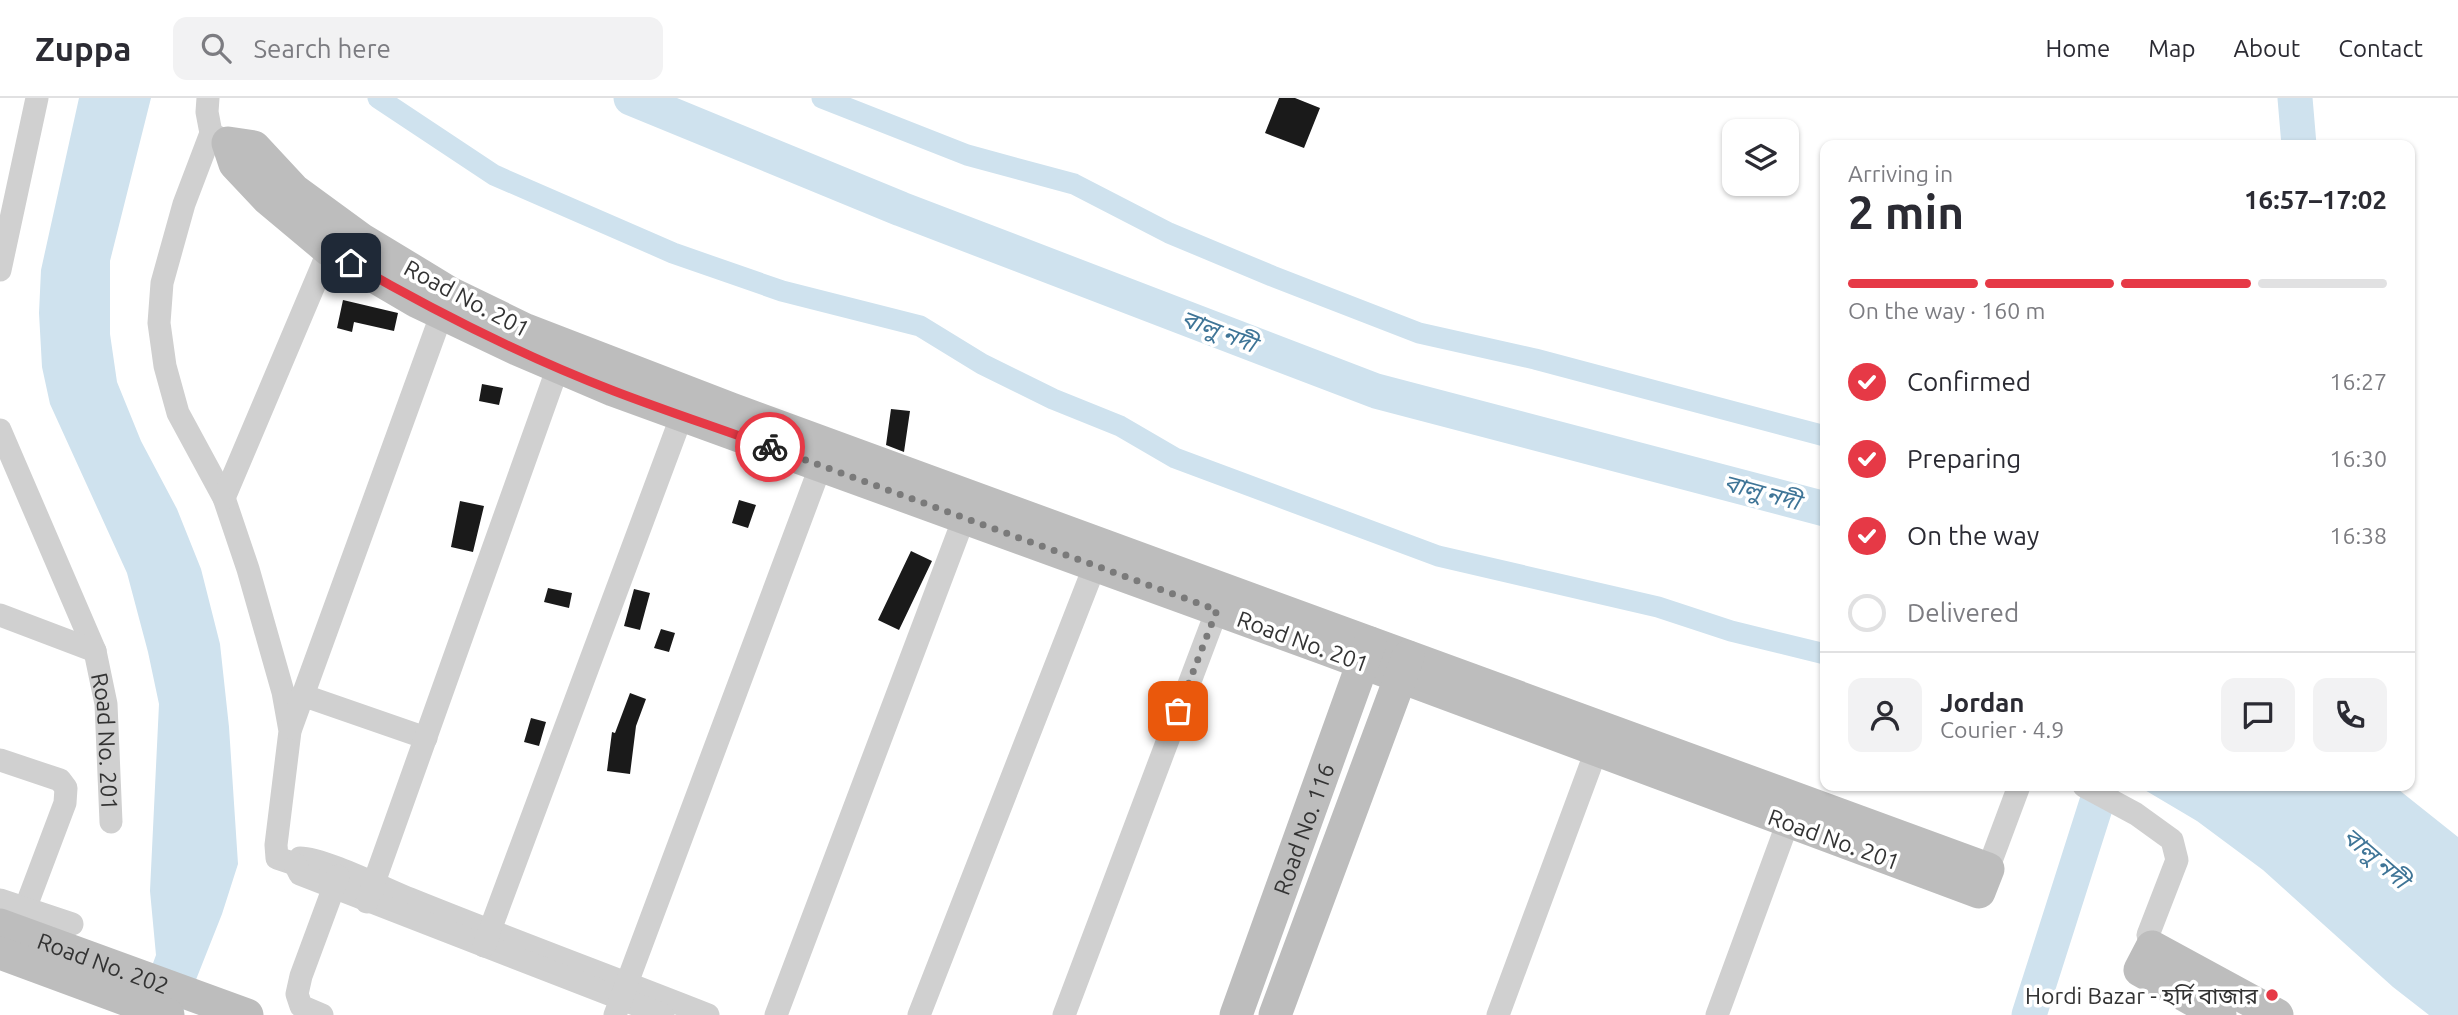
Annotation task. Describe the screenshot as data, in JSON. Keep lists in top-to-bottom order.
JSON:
{
  "streets": {
    "street": ["Road No. 201", "Road No. 116", "Road No. 202"]
  },
  "crossings": [
    ["Road No. 201", "Road No. 116"]
  ],
  "water": ["বালু নদী"],
  "places": ["Hordi Bazar - হর্দি বাজার"],
  "page": {
    "header": "Zuppa",
    "search": "Search here",
    "nav": [
      "Home",
      "Map",
      "About",
      "Contact"
    ],
    "heading": ["2 min", "Arriving in", "16:57–17:02"],
    "panel": ["Jordan", "Courier · 4.9"],
    "bar": "On the way · 160 m",
    "list": [
      ["Confirmed", "16:27"],
      ["Preparing", "16:30"],
      ["On the way", "16:38"],
      "Delivered"
    ]
  }
}
